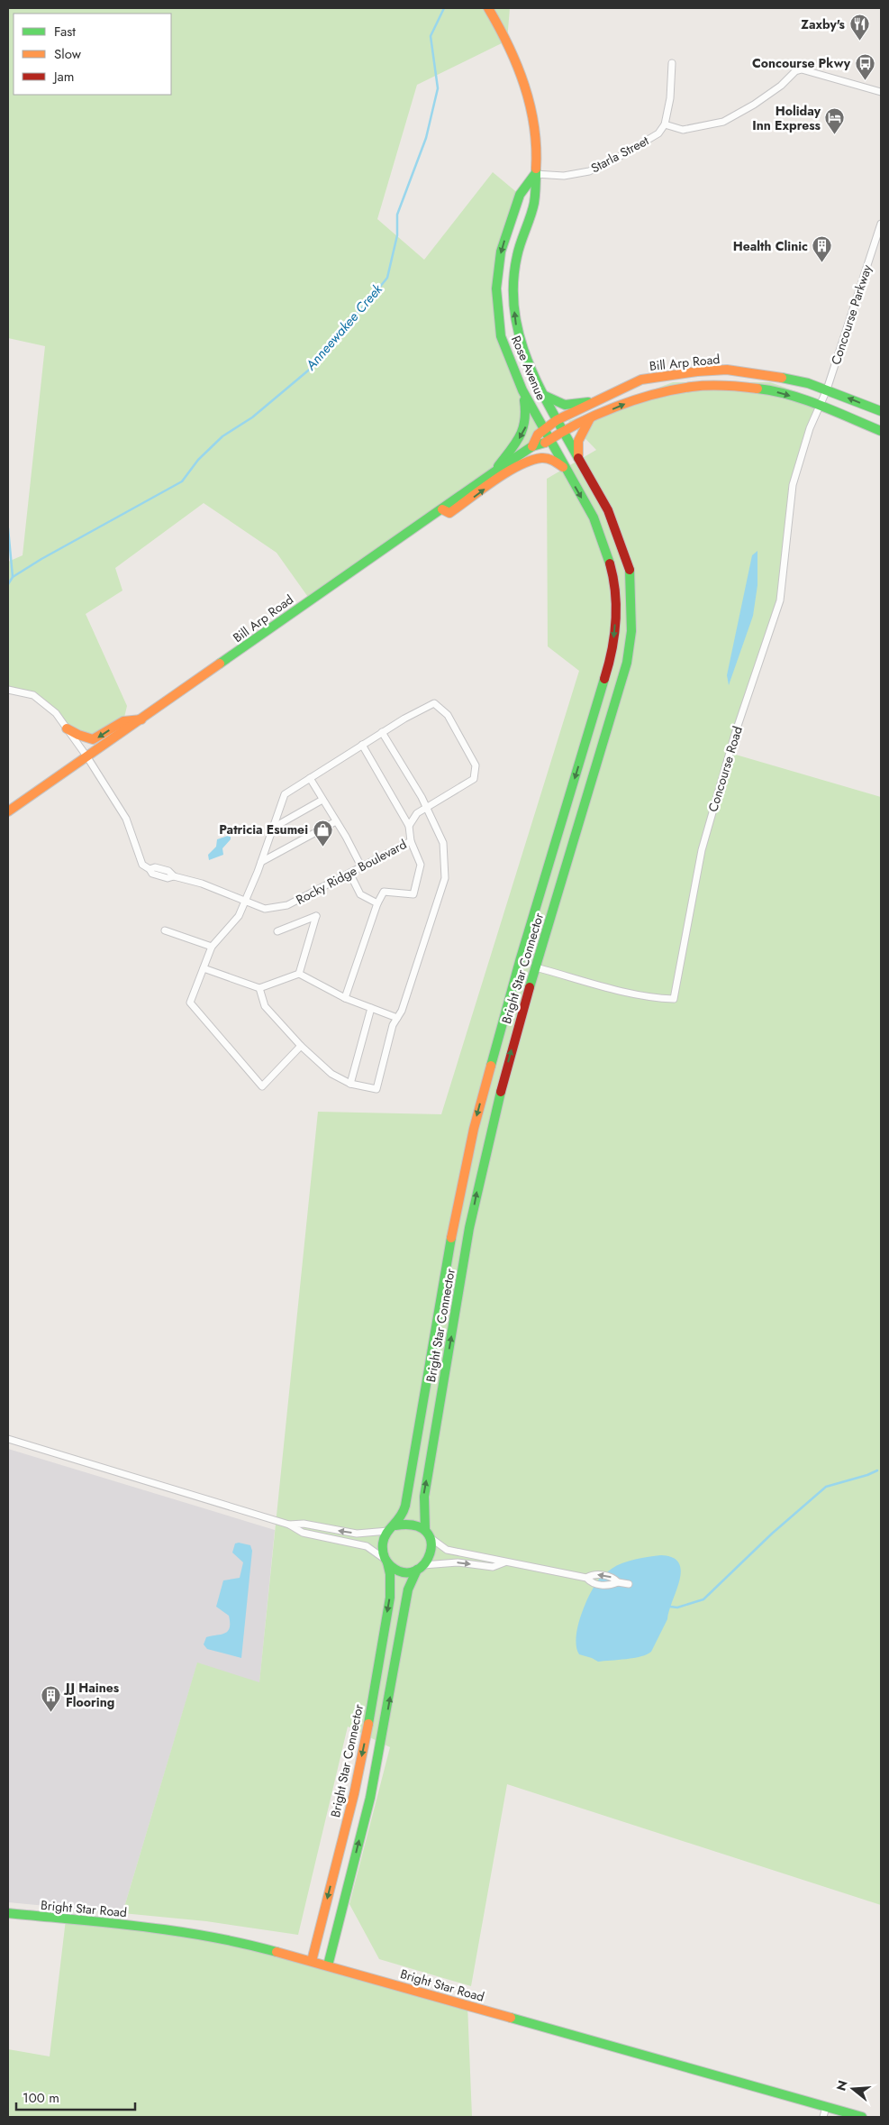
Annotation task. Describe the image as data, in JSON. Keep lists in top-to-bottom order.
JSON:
{
  "streets": {
    "street": [
      "Starla Street",
      "Concourse Parkway",
      "Bill Arp Road",
      "Rose Avenue",
      "Concourse Road",
      "Rocky Ridge Boulevard",
      "Bright Star Connector",
      "Bright Star Road"
    ]
  },
  "crossings": [
    ["Starla Street", "Rose Avenue"],
    ["Concourse Parkway", "Bill Arp Road"],
    ["Concourse Parkway", "Concourse Road"],
    ["Bill Arp Road", "Rose Avenue"],
    ["Bill Arp Road", "Concourse Road"],
    ["Bill Arp Road", "Rocky Ridge Boulevard"],
    ["Bill Arp Road", "Bright Star Connector"],
    ["Rose Avenue", "Bright Star Connector"],
    ["Concourse Road", "Bright Star Connector"],
    ["Bright Star Connector", "Bright Star Road"]
  ],
  "water": ["Anneewakee Creek"],
  "places": {
    "restaurant": ["Zaxby's"],
    "bus stop": ["Concourse Pkwy"],
    "hotel": ["Holiday Inn Express"],
    "building": ["Health Clinic", "JJ Haines Flooring"],
    "shop": ["Patricia Esumei"]
  },
  "legend": ["Fast", "Slow", "Jam"],
  "scale_bar": "100 m",
  "north": "left"
}
